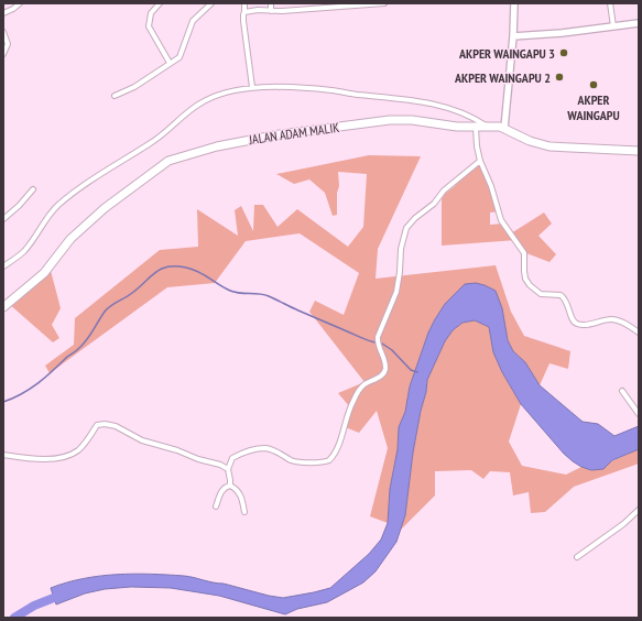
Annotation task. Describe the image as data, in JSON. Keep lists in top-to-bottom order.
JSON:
{
  "streets": {
    "highway": ["JALAN ADAM MALIK"]
  },
  "places": ["AKPER WAINGAPU 3", "AKPER WAINGAPU 2", "AKPER WAINGAPU"]
}
